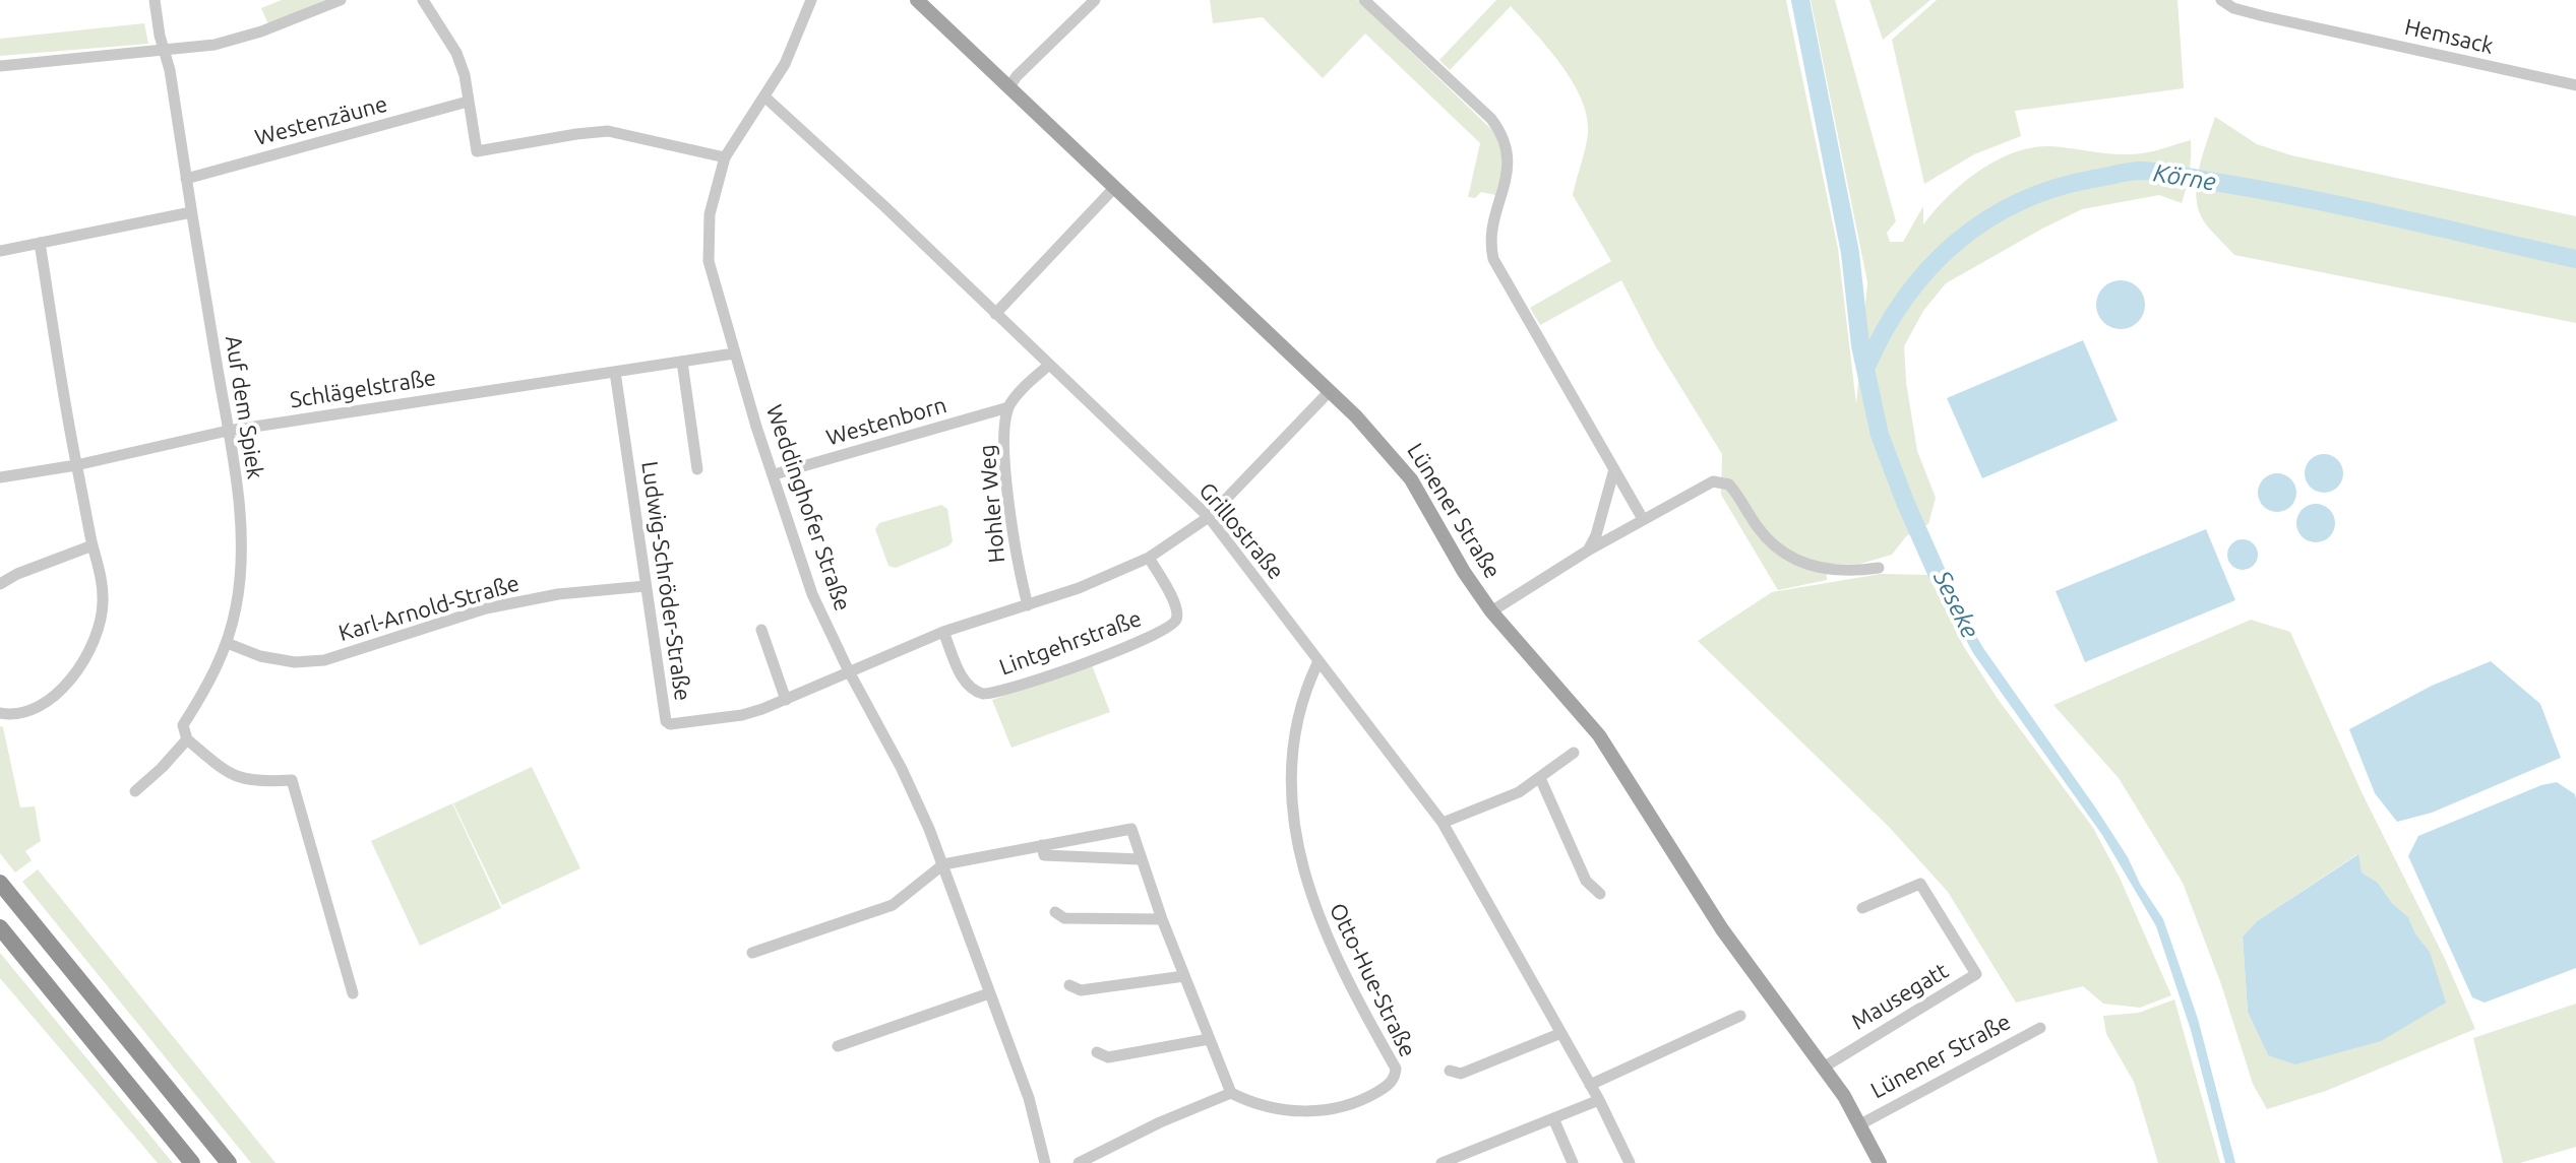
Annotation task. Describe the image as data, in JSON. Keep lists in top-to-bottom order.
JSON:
{
  "streets": {
    "main road": ["Lünener Straße"],
    "street": [
      "Hemsack",
      "Westenzäune",
      "Schlägelstraße",
      "Auf dem Spiek",
      "Westenborn",
      "Hohler Weg",
      "Weddinghofer Straße",
      "Grillostraße",
      "Ludwig-Schröder-Straße",
      "Karl-Arnold-Straße",
      "Lintgehrstraße",
      "Otto-Hue-Straße",
      "Mausegatt"
    ]
  },
  "crossings": [
    ["Westenzäune", "Auf dem Spiek"],
    ["Schlägelstraße", "Auf dem Spiek"],
    ["Schlägelstraße", "Weddinghofer Straße"],
    ["Schlägelstraße", "Ludwig-Schröder-Straße"],
    ["Auf dem Spiek", "Karl-Arnold-Straße"],
    ["Westenborn", "Hohler Weg"],
    ["Westenborn", "Weddinghofer Straße"],
    ["Weddinghofer Straße", "Grillostraße"],
    ["Weddinghofer Straße", "Ludwig-Schröder-Straße"],
    ["Lünener Straße", "Mausegatt"],
    ["Grillostraße", "Otto-Hue-Straße"],
    ["Ludwig-Schröder-Straße", "Karl-Arnold-Straße"]
  ],
  "water": ["Körne", "Seseke"]
}
